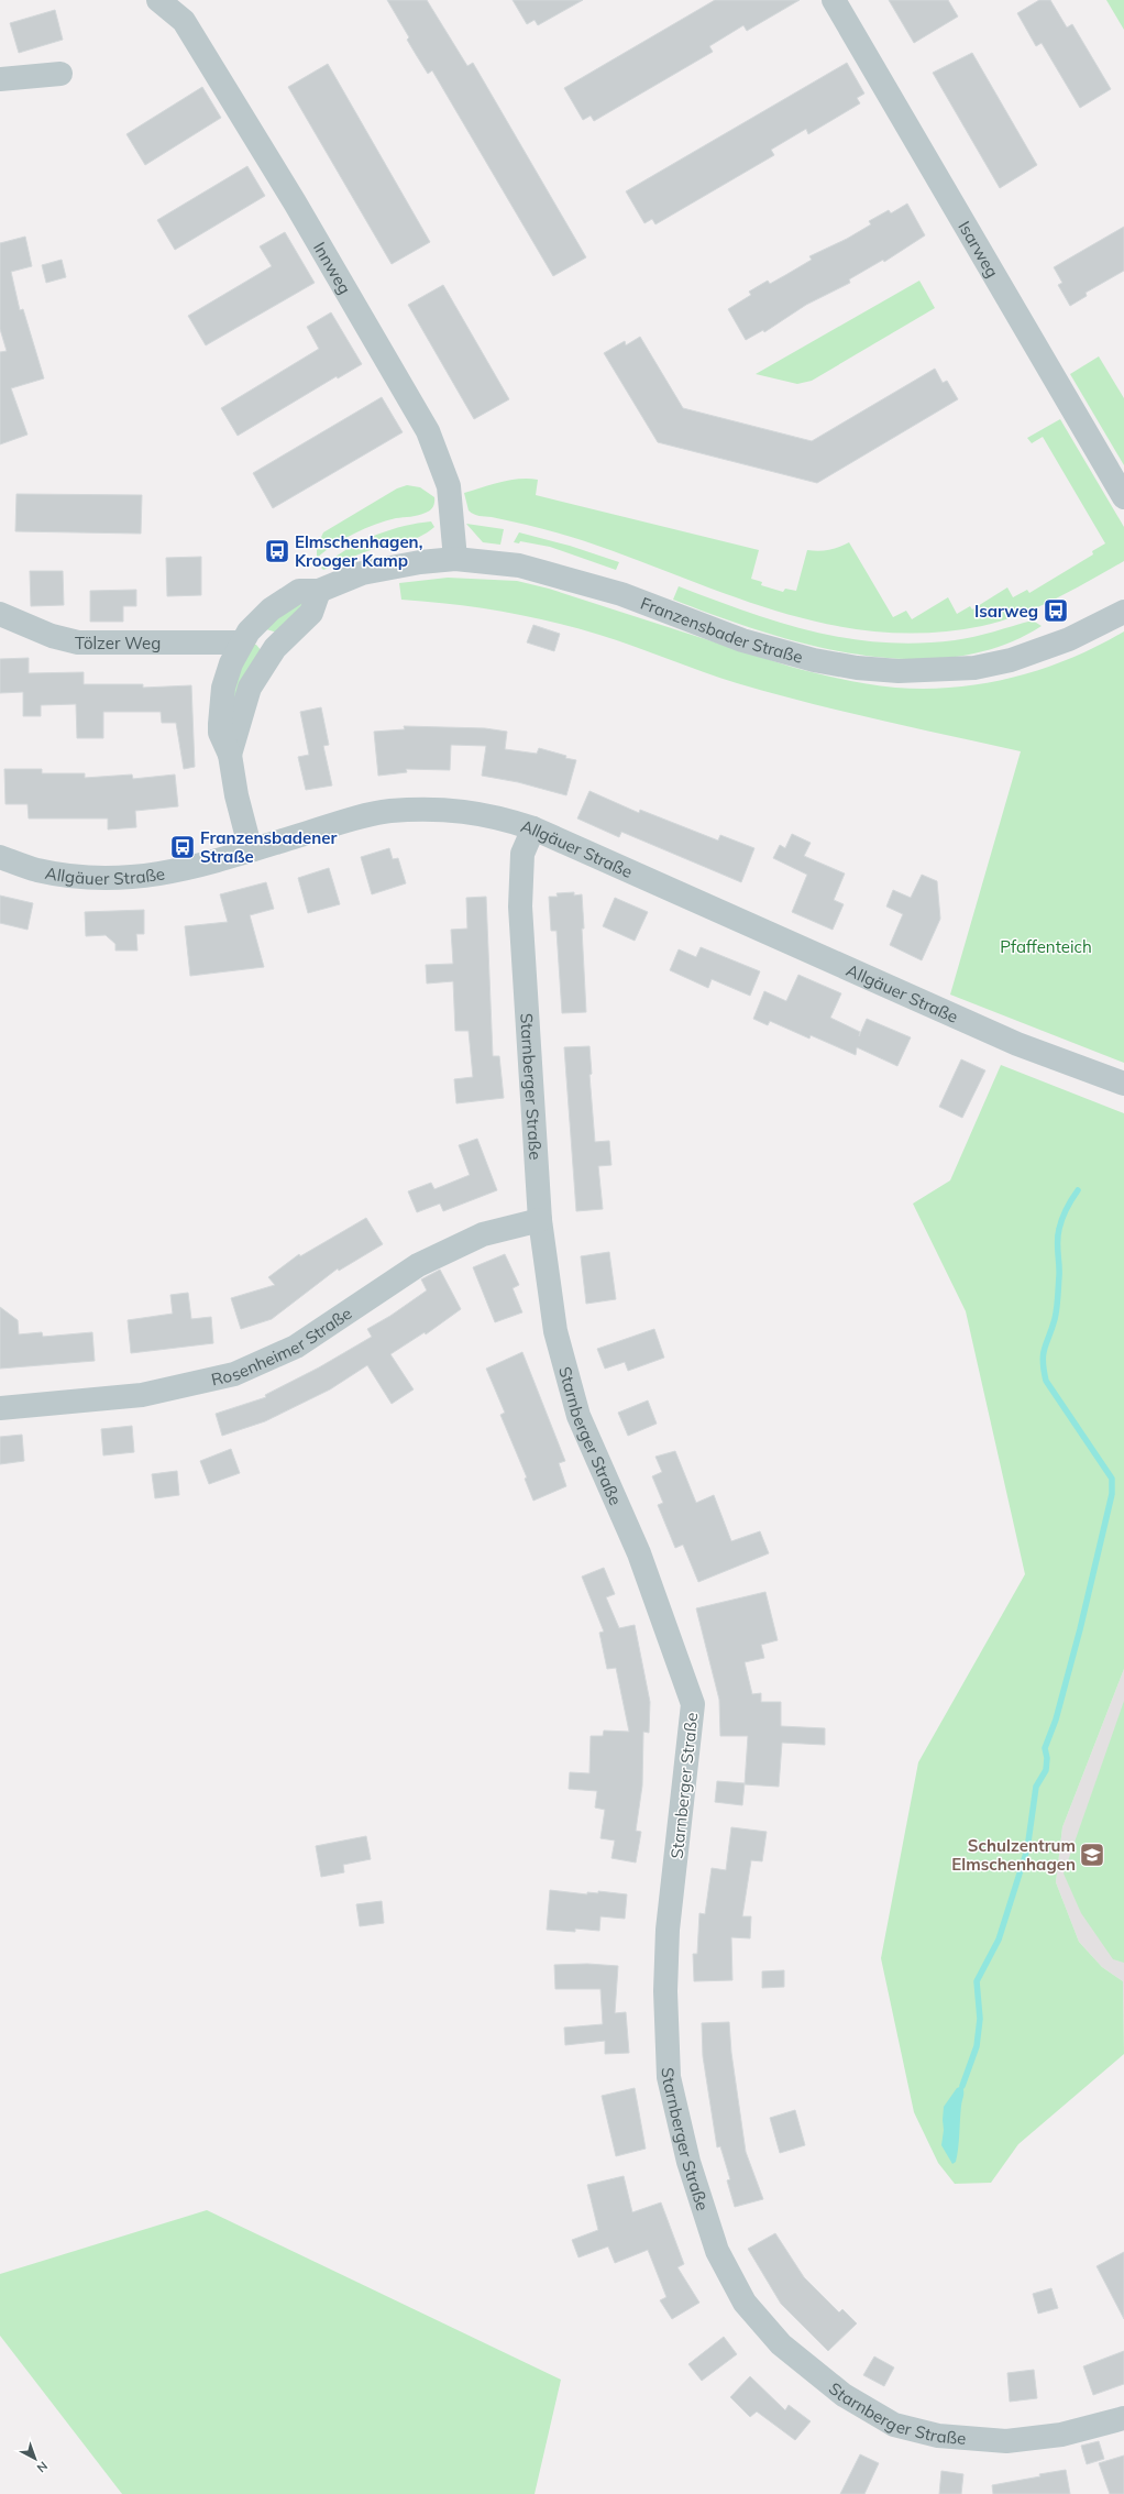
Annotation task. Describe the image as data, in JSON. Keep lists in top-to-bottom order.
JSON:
{
  "streets": {
    "street": [
      "Isarweg",
      "Innweg",
      "Franzensbader Straße",
      "Tölzer Weg",
      "Allgäuer Straße",
      "Starnberger Straße",
      "Rosenheimer Straße"
    ]
  },
  "crossings": [
    ["Innweg", "Franzensbader Straße"],
    ["Franzensbader Straße", "Tölzer Weg"],
    ["Franzensbader Straße", "Allgäuer Straße"],
    ["Allgäuer Straße", "Starnberger Straße"],
    ["Starnberger Straße", "Rosenheimer Straße"]
  ],
  "parks": ["Pfaffenteich"],
  "places": {
    "bus stop": ["Elmschenhagen, Krooger Kamp", "Isarweg", "Franzensbadener Straße"],
    "school or university": ["Schulzentrum Elmschenhagen"]
  },
  "north": "bottom right"
}
